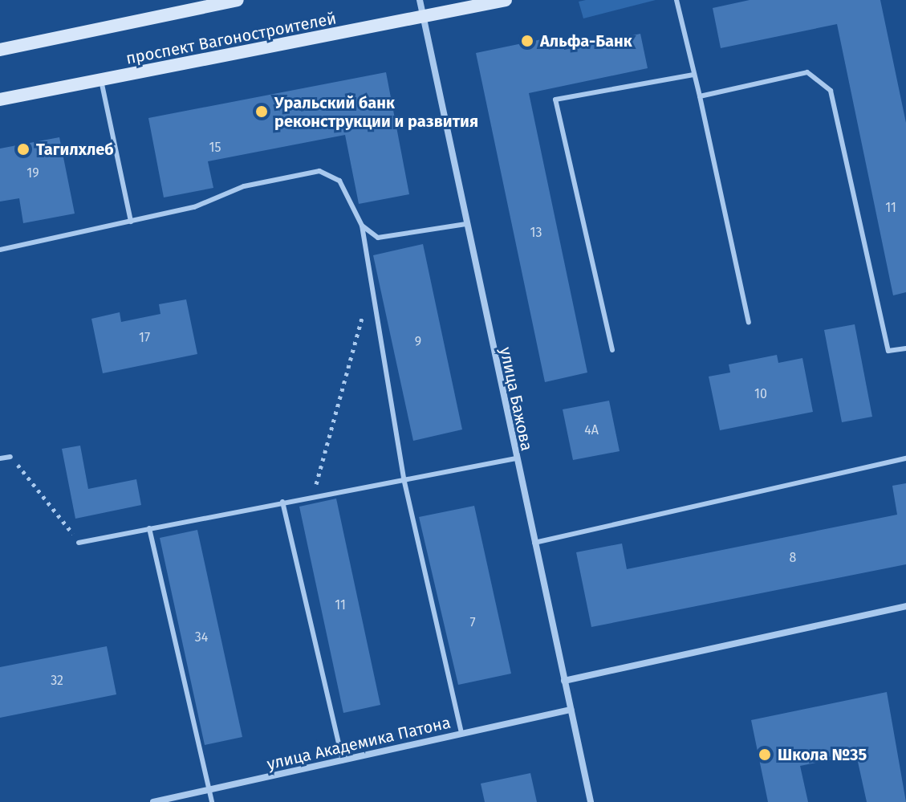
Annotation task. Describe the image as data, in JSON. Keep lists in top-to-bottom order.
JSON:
{
  "streets": {
    "main road": ["проспект Вагоностроителей"],
    "street": ["улица Бажова", "улица Академика Патона"]
  },
  "crossings": [
    ["проспект Вагоностроителей", "улица Бажова"],
    ["улица Бажова", "улица Академика Патона"]
  ],
  "places": [
    "Альфа-Банк",
    "Уральский банк реконструкции и развития",
    "Тагилхлеб",
    "Школа №35"
  ],
  "house_numbers": [
    "15",
    "19",
    "11",
    "13",
    "17",
    "9",
    "10",
    "4А",
    "8",
    "11",
    "7",
    "34",
    "32"
  ]
}
